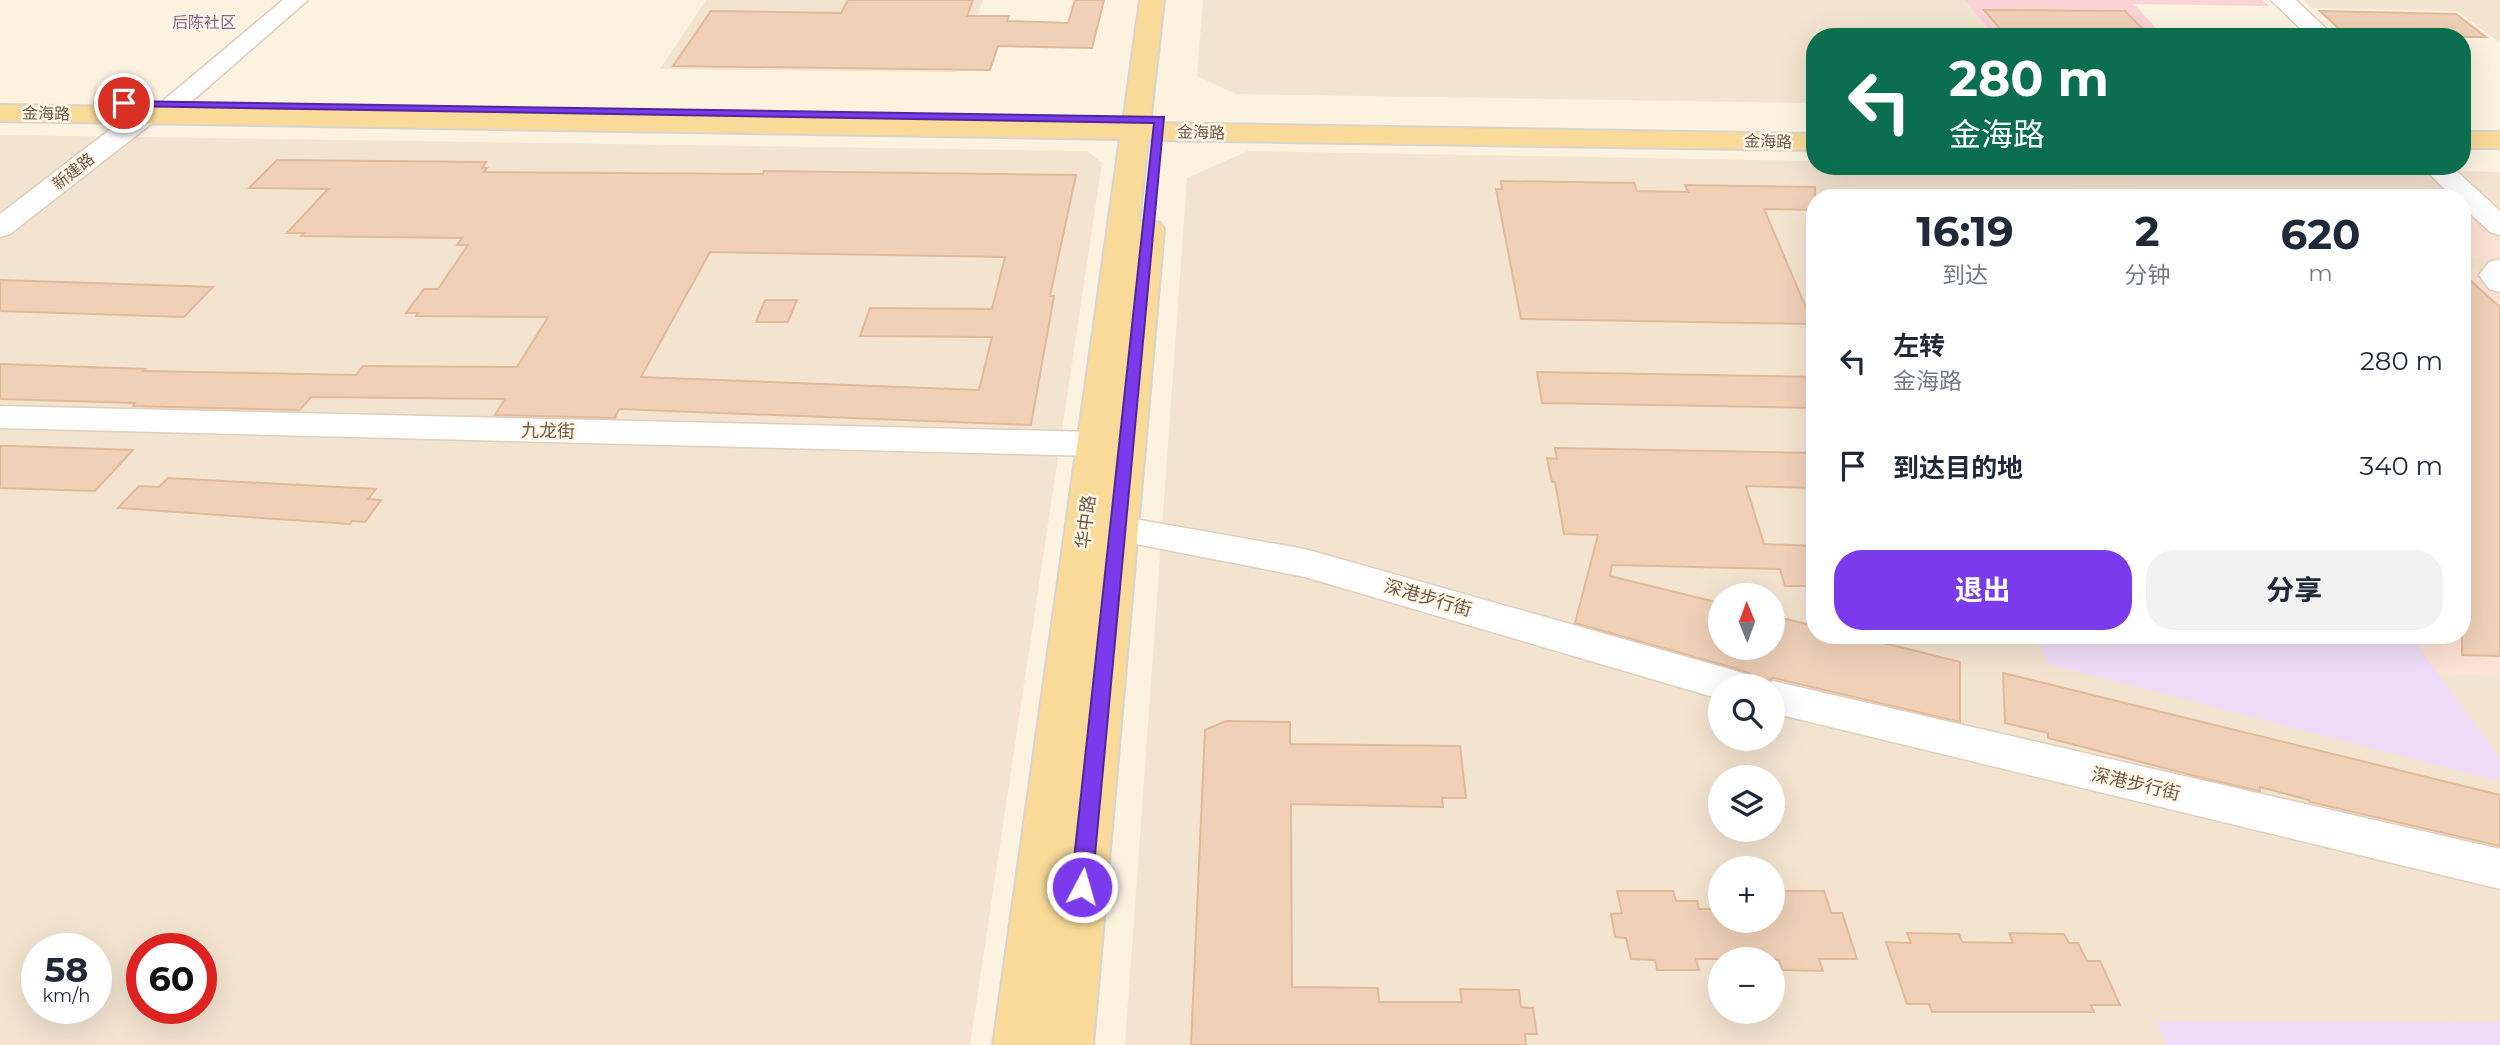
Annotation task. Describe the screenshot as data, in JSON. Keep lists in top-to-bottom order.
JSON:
{
  "streets": {
    "main road": ["金海路", "华中路"],
    "street": ["新建路", "九龙街", "深港步行街"]
  },
  "crossings": [
    ["金海路", "新建路"],
    ["金海路", "华中路"],
    ["九龙街", "华中路"],
    ["华中路", "深港步行街"]
  ],
  "districts": ["后陈社区"],
  "north": "top",
  "page": {
    "turn": ["280 m", "金海路"],
    "eta": [
      "16:19",
      "到达",
      "2",
      "分钟",
      "620",
      "m"
    ],
    "list": [
      {
        "name": "左转",
        "note": "金海路",
        "value": "280 m"
      },
      {
        "name": "到达目的地",
        "value": "340 m"
      }
    ],
    "buttons": ["退出", "分享"],
    "map_buttons": ["+", "−"],
    "speed": "58 km/h",
    "limit": "60"
  }
}
